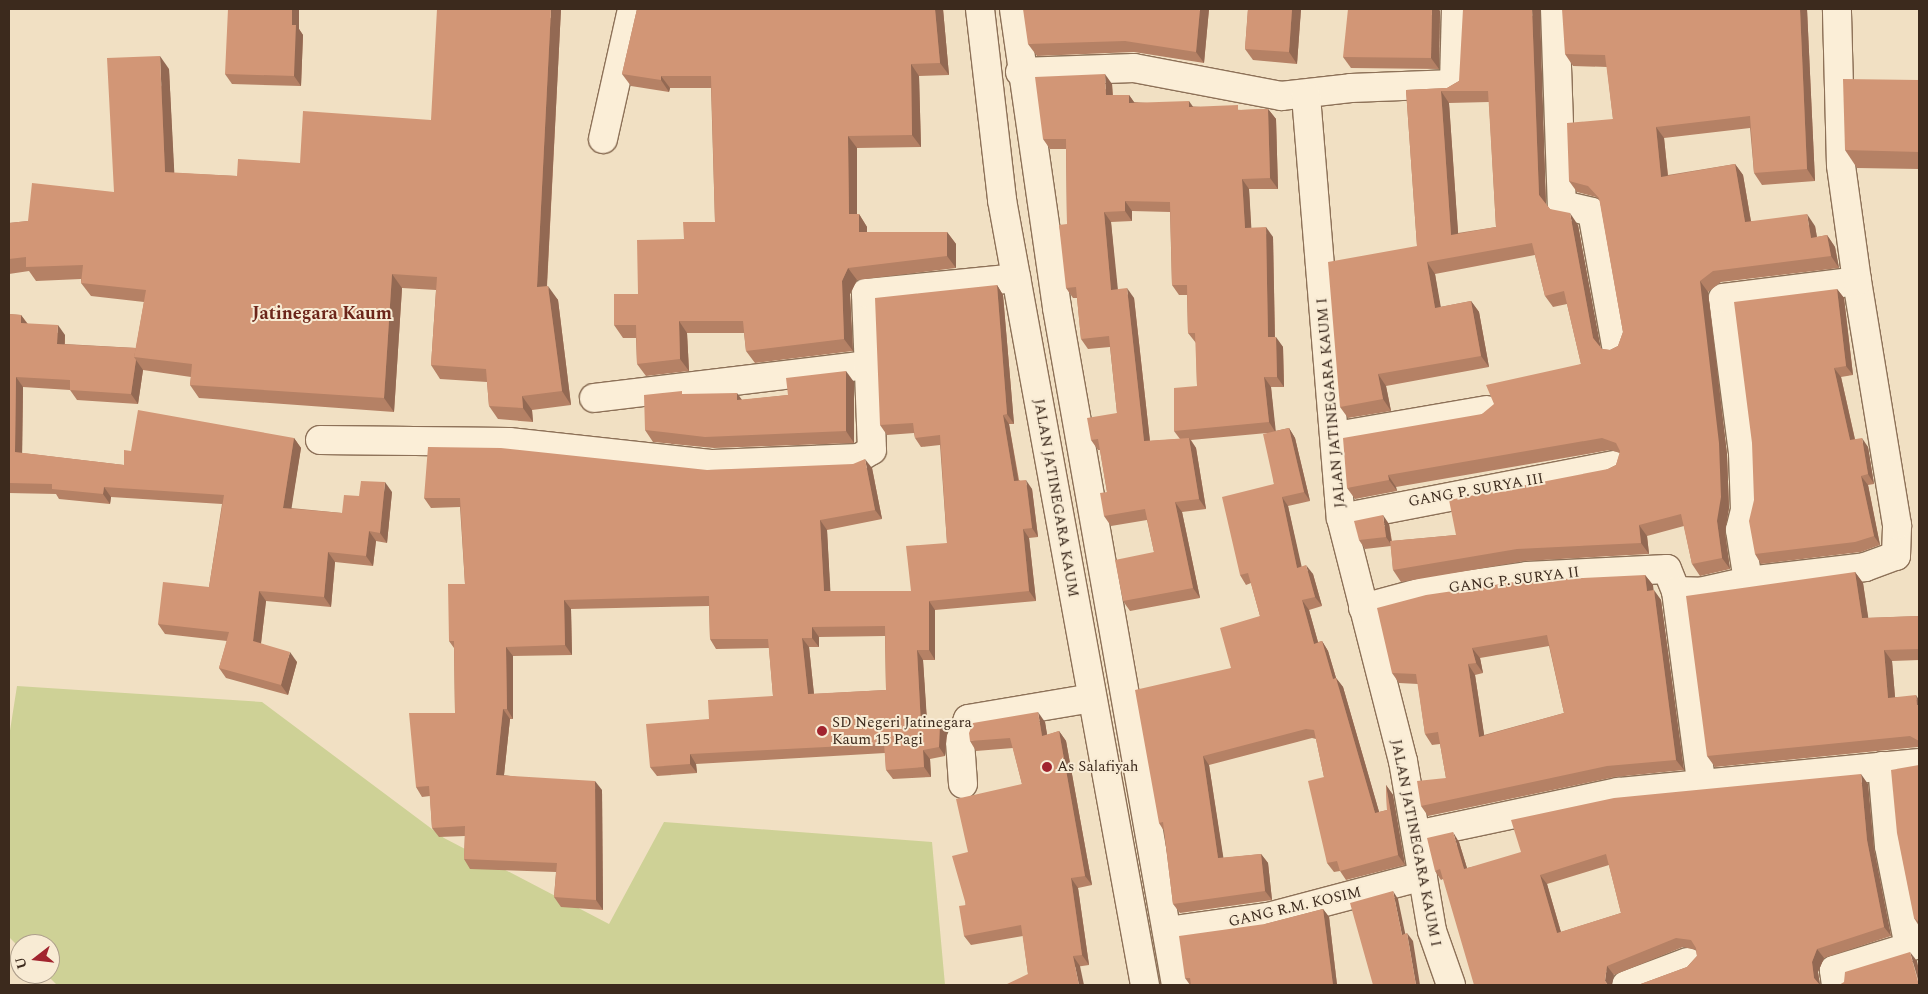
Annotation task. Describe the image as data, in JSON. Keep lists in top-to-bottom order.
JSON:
{
  "streets": {
    "street": [
      "JALAN JATINEGARA KAUM I",
      "GANG P. SURYA III",
      "JALAN JATINEGARA KAUM",
      "GANG P. SURYA II",
      "GANG R.M. KOSIM"
    ]
  },
  "crossings": [
    ["JALAN JATINEGARA KAUM I", "GANG P. SURYA III"],
    ["JALAN JATINEGARA KAUM I", "GANG P. SURYA II"],
    ["JALAN JATINEGARA KAUM I", "GANG R.M. KOSIM"]
  ],
  "districts": ["Jatinegara Kaum"],
  "places": ["SD Negeri Jatinegara Kaum 15 Pagi", "As Salafiyah"],
  "north": "left"
}
